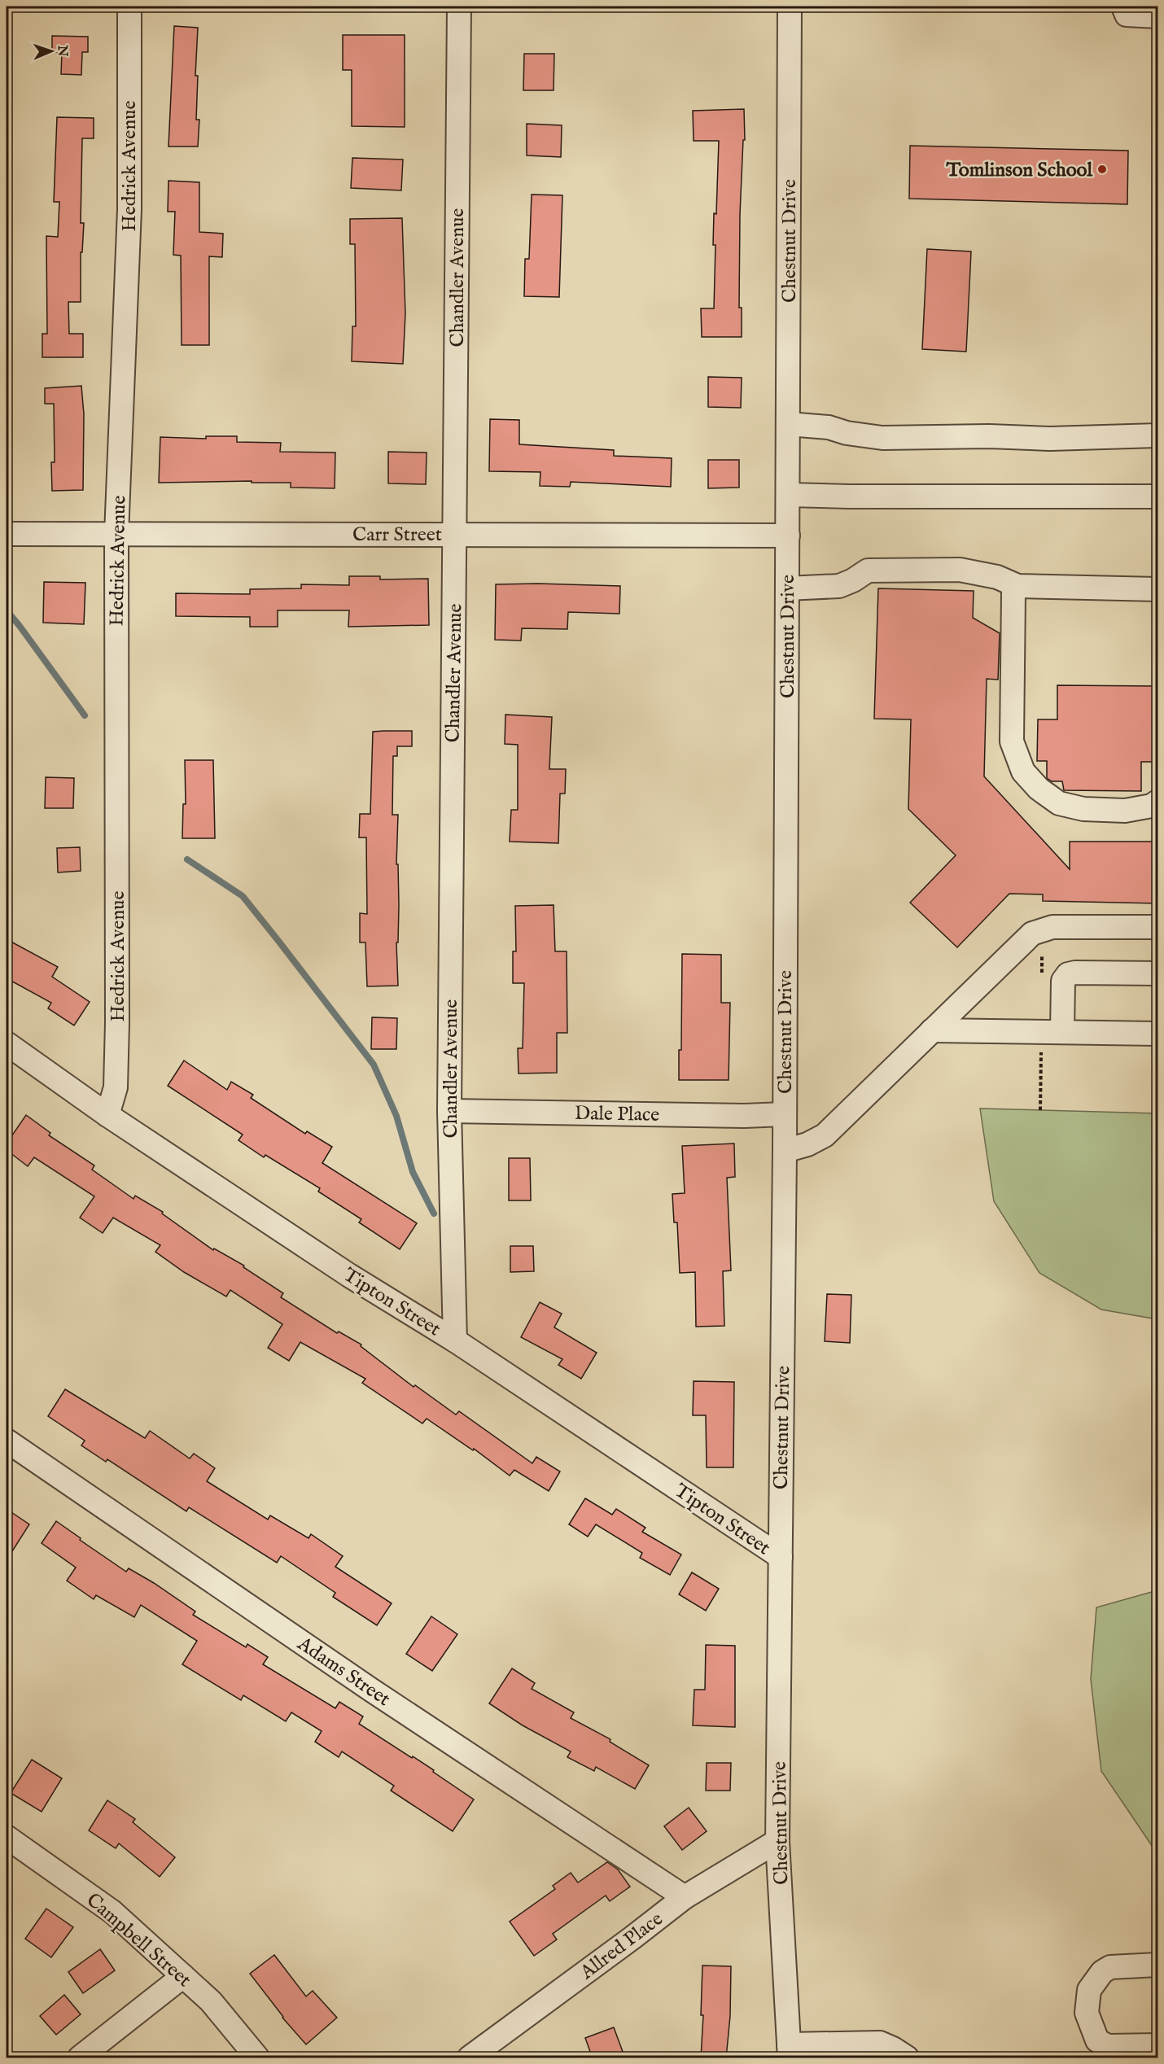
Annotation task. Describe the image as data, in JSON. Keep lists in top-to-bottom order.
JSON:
{
  "streets": {
    "street": [
      "Hedrick Avenue",
      "Chestnut Drive",
      "Chandler Avenue",
      "Carr Street",
      "Dale Place",
      "Tipton Street",
      "Adams Street",
      "Campbell Street",
      "Allred Place"
    ]
  },
  "crossings": [
    ["Hedrick Avenue", "Carr Street"],
    ["Hedrick Avenue", "Tipton Street"],
    ["Chestnut Drive", "Carr Street"],
    ["Chestnut Drive", "Dale Place"],
    ["Chestnut Drive", "Tipton Street"],
    ["Chestnut Drive", "Allred Place"],
    ["Chandler Avenue", "Carr Street"],
    ["Chandler Avenue", "Dale Place"],
    ["Chandler Avenue", "Tipton Street"],
    ["Adams Street", "Allred Place"]
  ],
  "places": ["Tomlinson School"],
  "north": "right"
}
